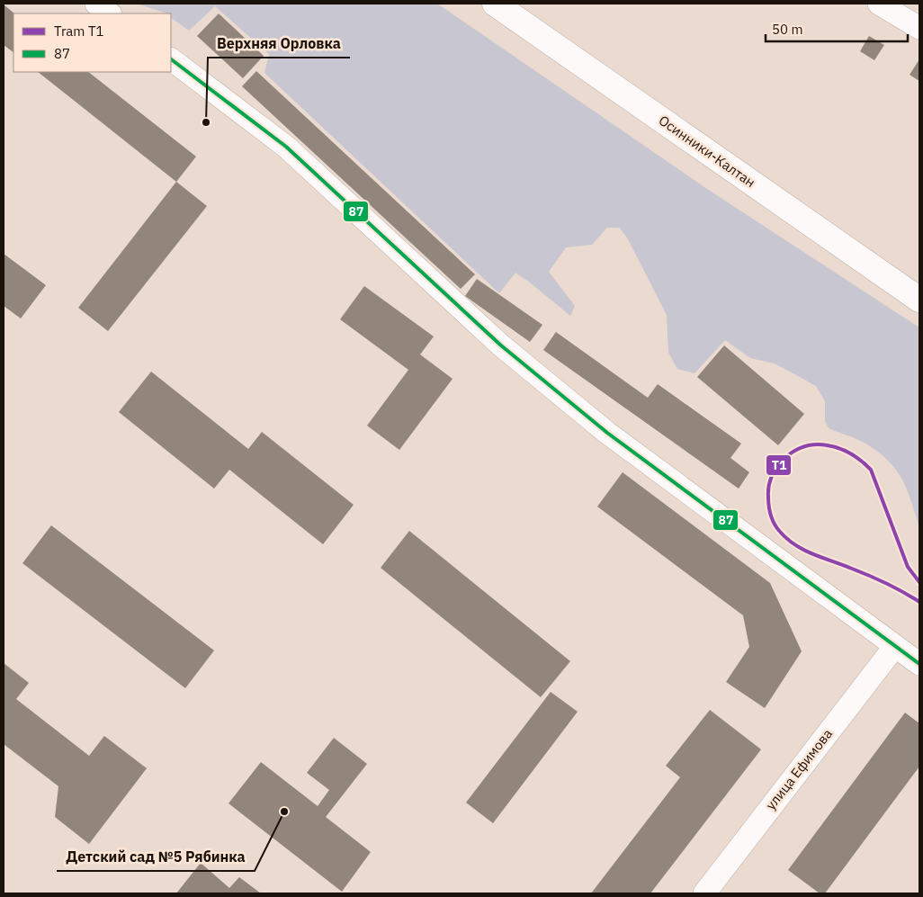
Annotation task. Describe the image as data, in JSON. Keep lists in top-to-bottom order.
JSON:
{
  "streets": {
    "main road": ["Осинники-Калтан"],
    "street": ["улица Ефимова"]
  },
  "places": ["Верхняя Орловка", "Детский сад №5 Рябинка"],
  "lines": ["transit line 87", "tram line T1"],
  "legend": ["Tram T1", "87"],
  "scale_bar": "50 m"
}
